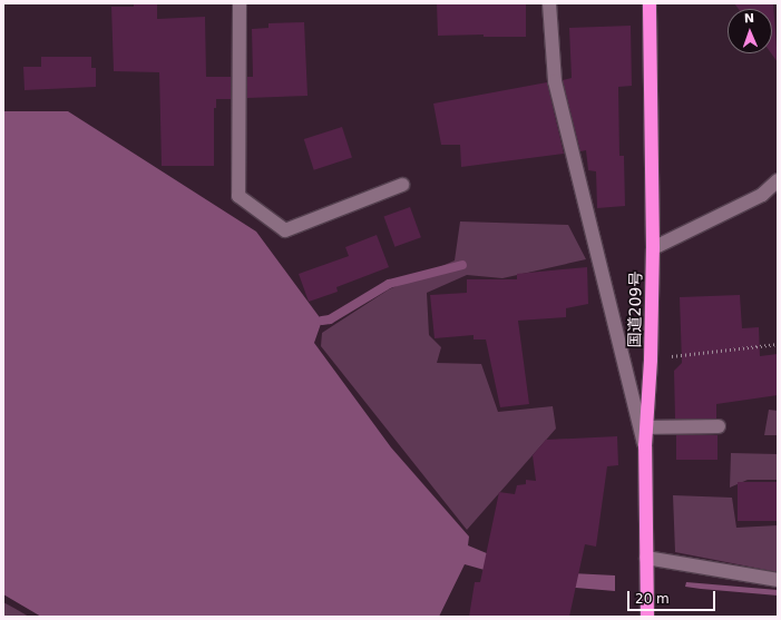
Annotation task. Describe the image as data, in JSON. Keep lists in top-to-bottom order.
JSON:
{
  "streets": {
    "highway": ["国道209号"]
  },
  "scale_bar": "20 m",
  "north": "top"
}
